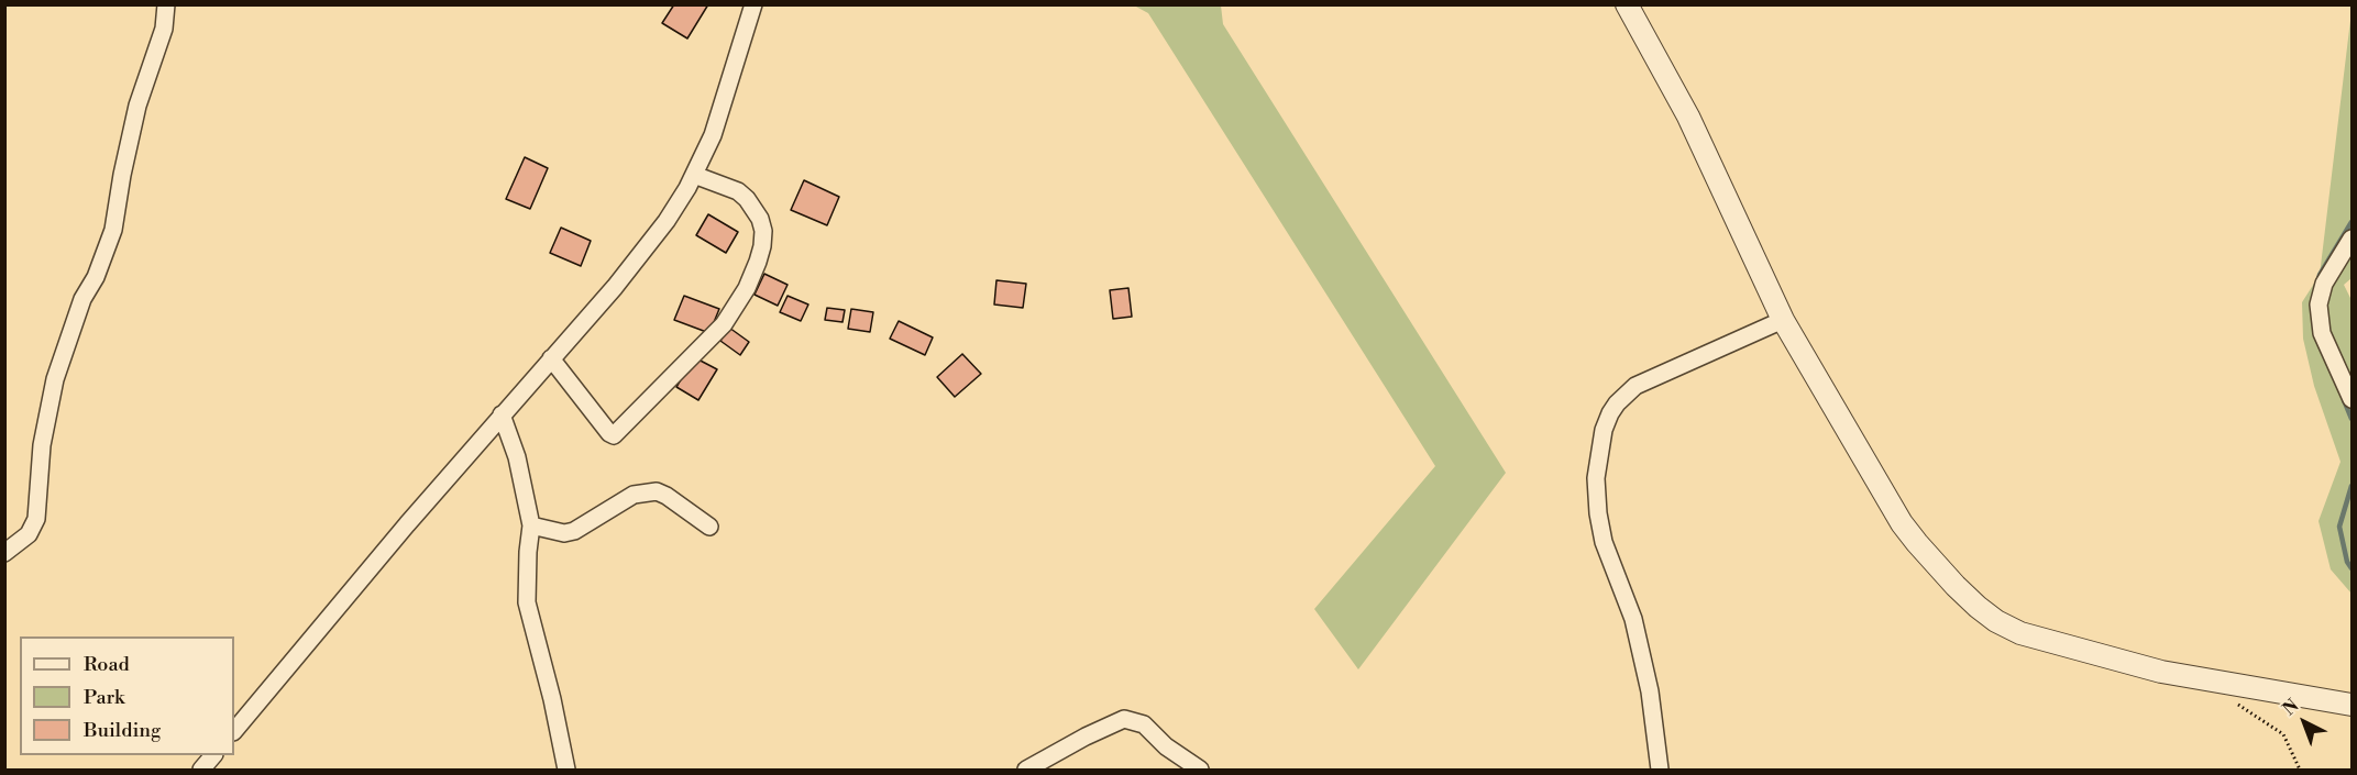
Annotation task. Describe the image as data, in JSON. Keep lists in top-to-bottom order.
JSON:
{
  "legend": ["Road", "Park", "Building"],
  "north": "top left"
}
